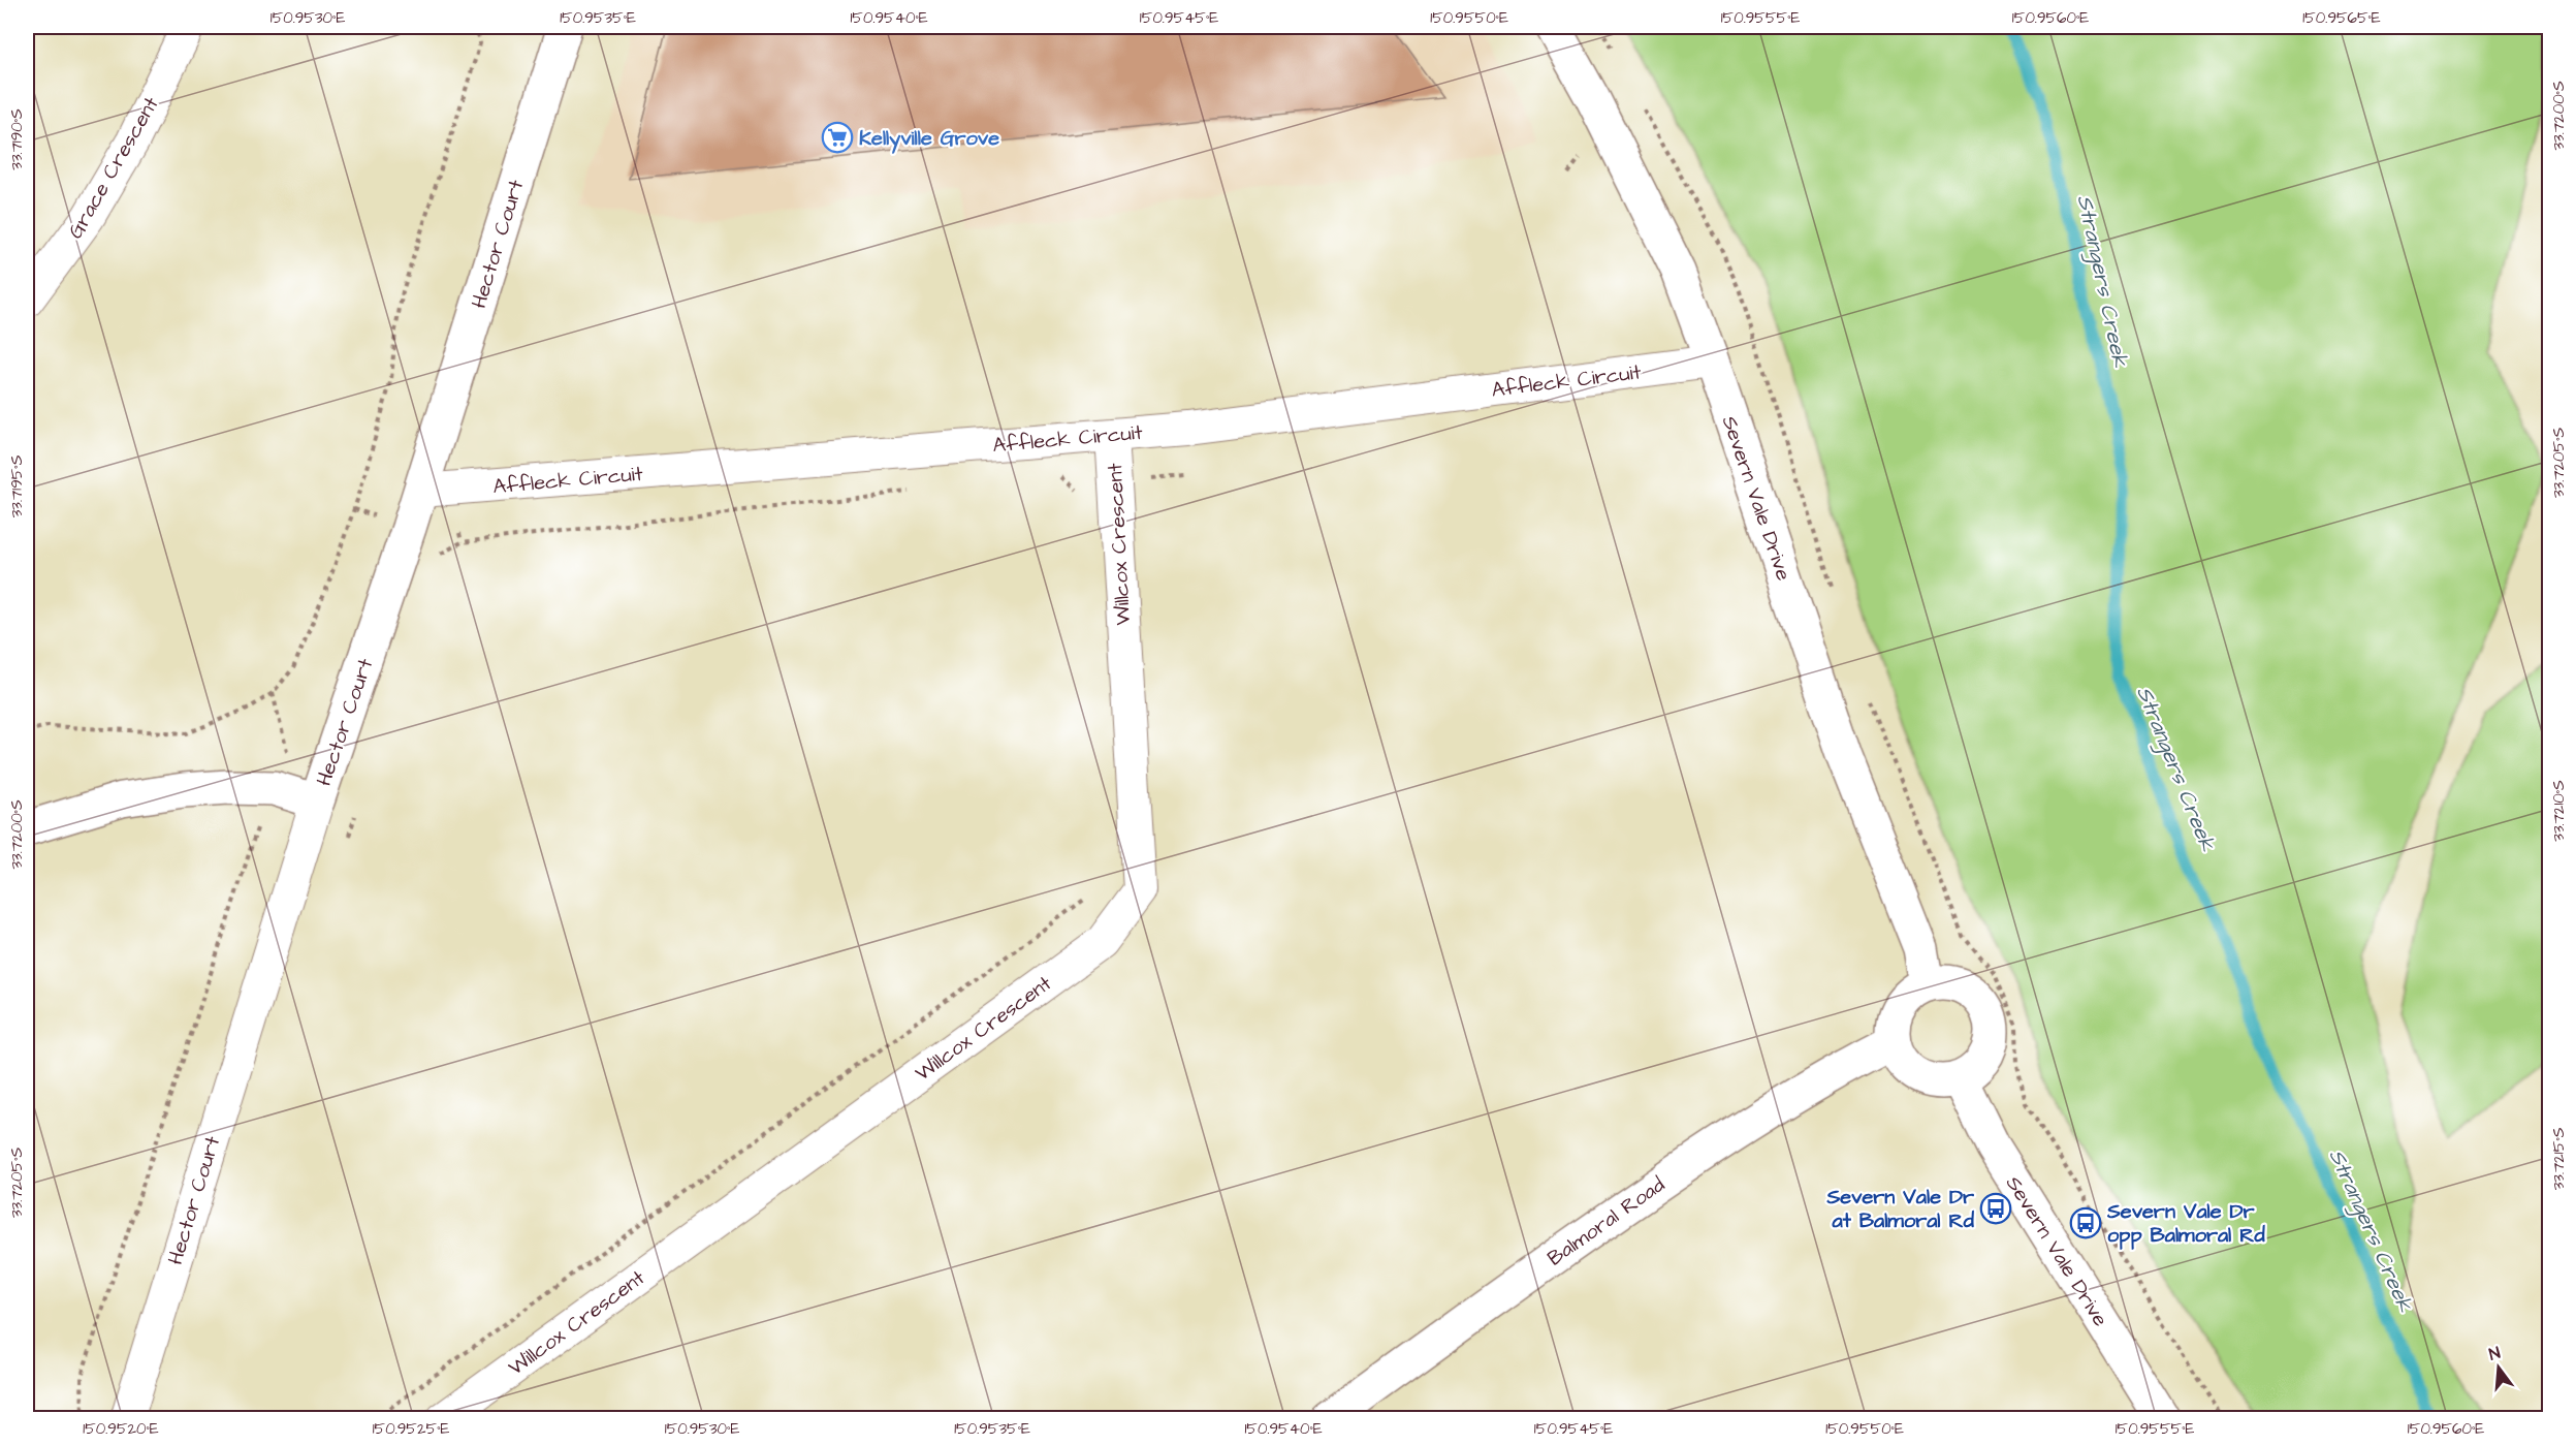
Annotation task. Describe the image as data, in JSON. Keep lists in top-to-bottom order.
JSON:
{
  "streets": {
    "street": [
      "Grace Crescent",
      "Hector Court",
      "Affleck Circuit",
      "Severn Vale Drive",
      "Willcox Crescent",
      "Balmoral Road"
    ]
  },
  "crossings": [
    ["Hector Court", "Affleck Circuit"],
    ["Affleck Circuit", "Severn Vale Drive"],
    ["Affleck Circuit", "Willcox Crescent"],
    ["Severn Vale Drive", "Balmoral Road"]
  ],
  "water": ["Strangers Creek"],
  "places": {
    "supermarket": ["Kellyville Grove"],
    "bus stop": ["Severn Vale Dr at Balmoral Rd", "Severn Vale Dr opp Balmoral Rd"]
  },
  "north": "top",
  "coordinates": [
    "150.9530°E",
    "150.9535°E",
    "150.9540°E",
    "150.9545°E",
    "150.9550°E",
    "150.9555°E",
    "150.9560°E",
    "150.9565°E",
    "33.7200°S",
    "33.7190°S",
    "33.7205°S",
    "33.7195°S",
    "33.7210°S",
    "33.7215°S",
    "150.9520°E",
    "150.9525°E"
  ]
}
